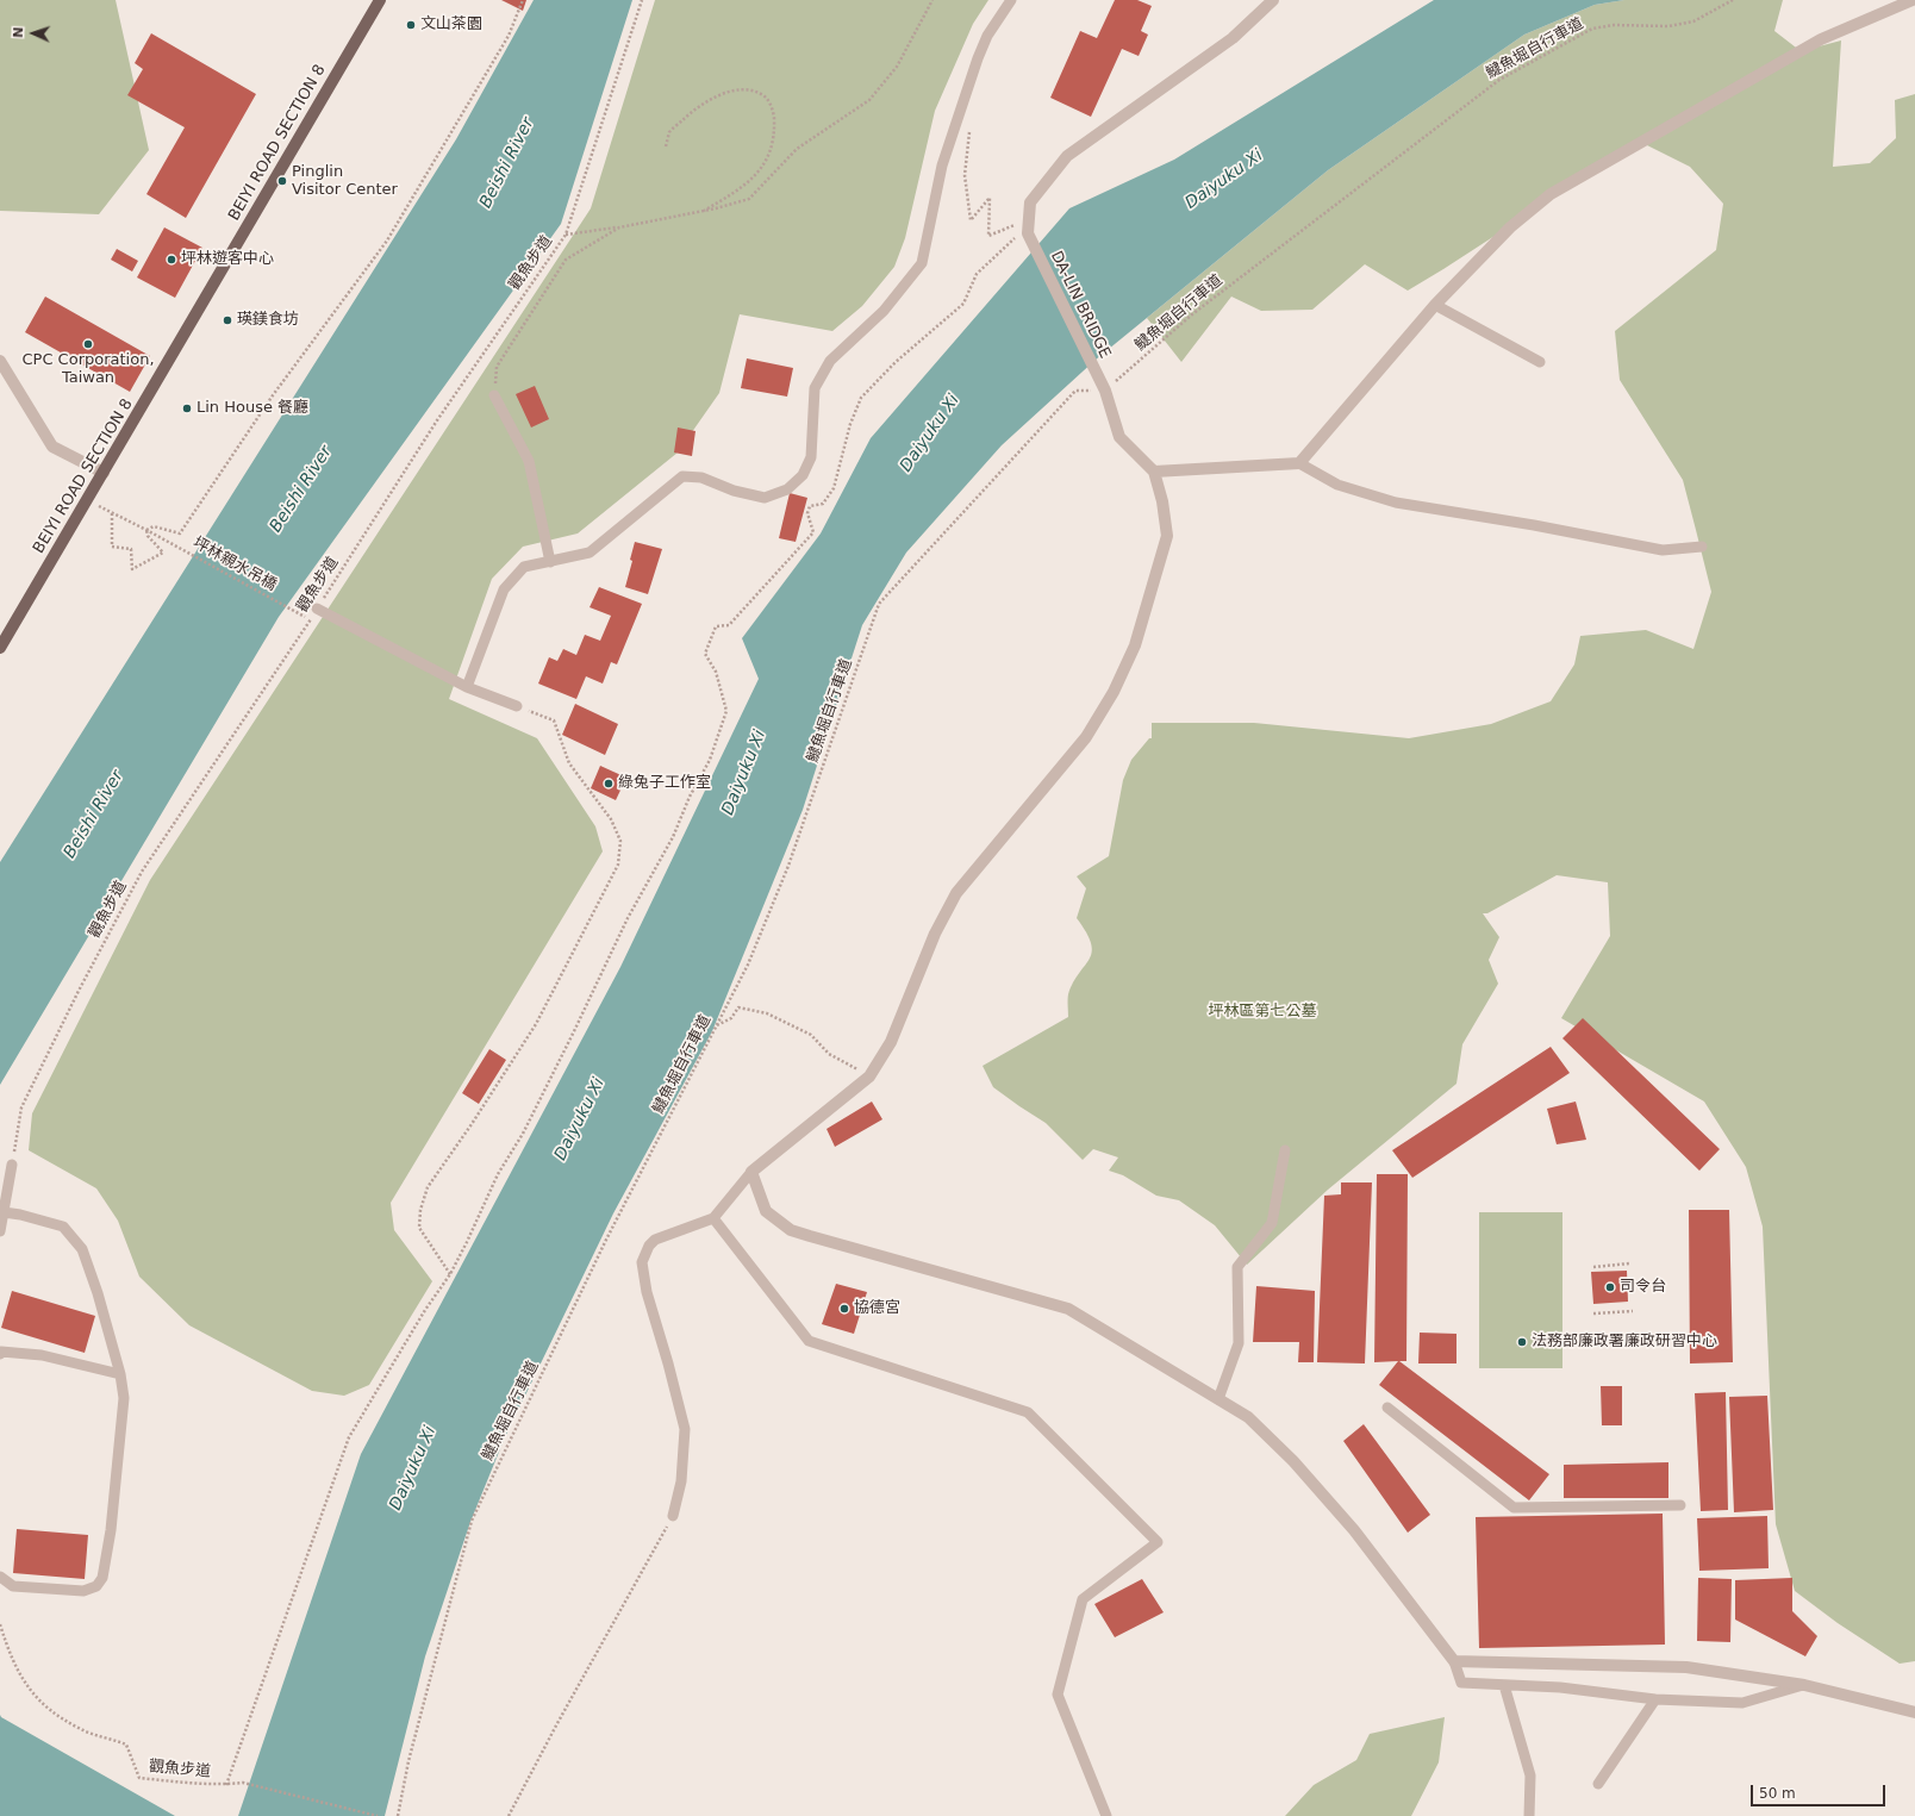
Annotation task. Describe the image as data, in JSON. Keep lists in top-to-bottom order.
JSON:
{
  "streets": {
    "main road": ["BEIYI ROAD SECTION 8"],
    "street": ["DA-LIN BRIDGE"],
    "path": ["𩻸魚堀自行車道", "觀魚步道", "坪林親水吊橋"]
  },
  "crossings": [
    ["𩻸魚堀自行車道", "DA-LIN BRIDGE"],
    ["BEIYI ROAD SECTION 8", "坪林親水吊橋"],
    ["觀魚步道", "坪林親水吊橋"]
  ],
  "water": ["Beishi River", "Daiyuku Xi"],
  "parks": ["坪林區第七公墓"],
  "places": [
    "文山茶園",
    "Pinglin Visitor Center",
    "坪林遊客中心",
    "瑛鎂食坊",
    "CPC Corporation, Taiwan",
    "Lin House 餐廳",
    "綠兔子工作室",
    "司令台",
    "協德宮",
    "法務部廉政署廉政研習中心"
  ],
  "scale_bar": "50 m",
  "north": "left"
}
